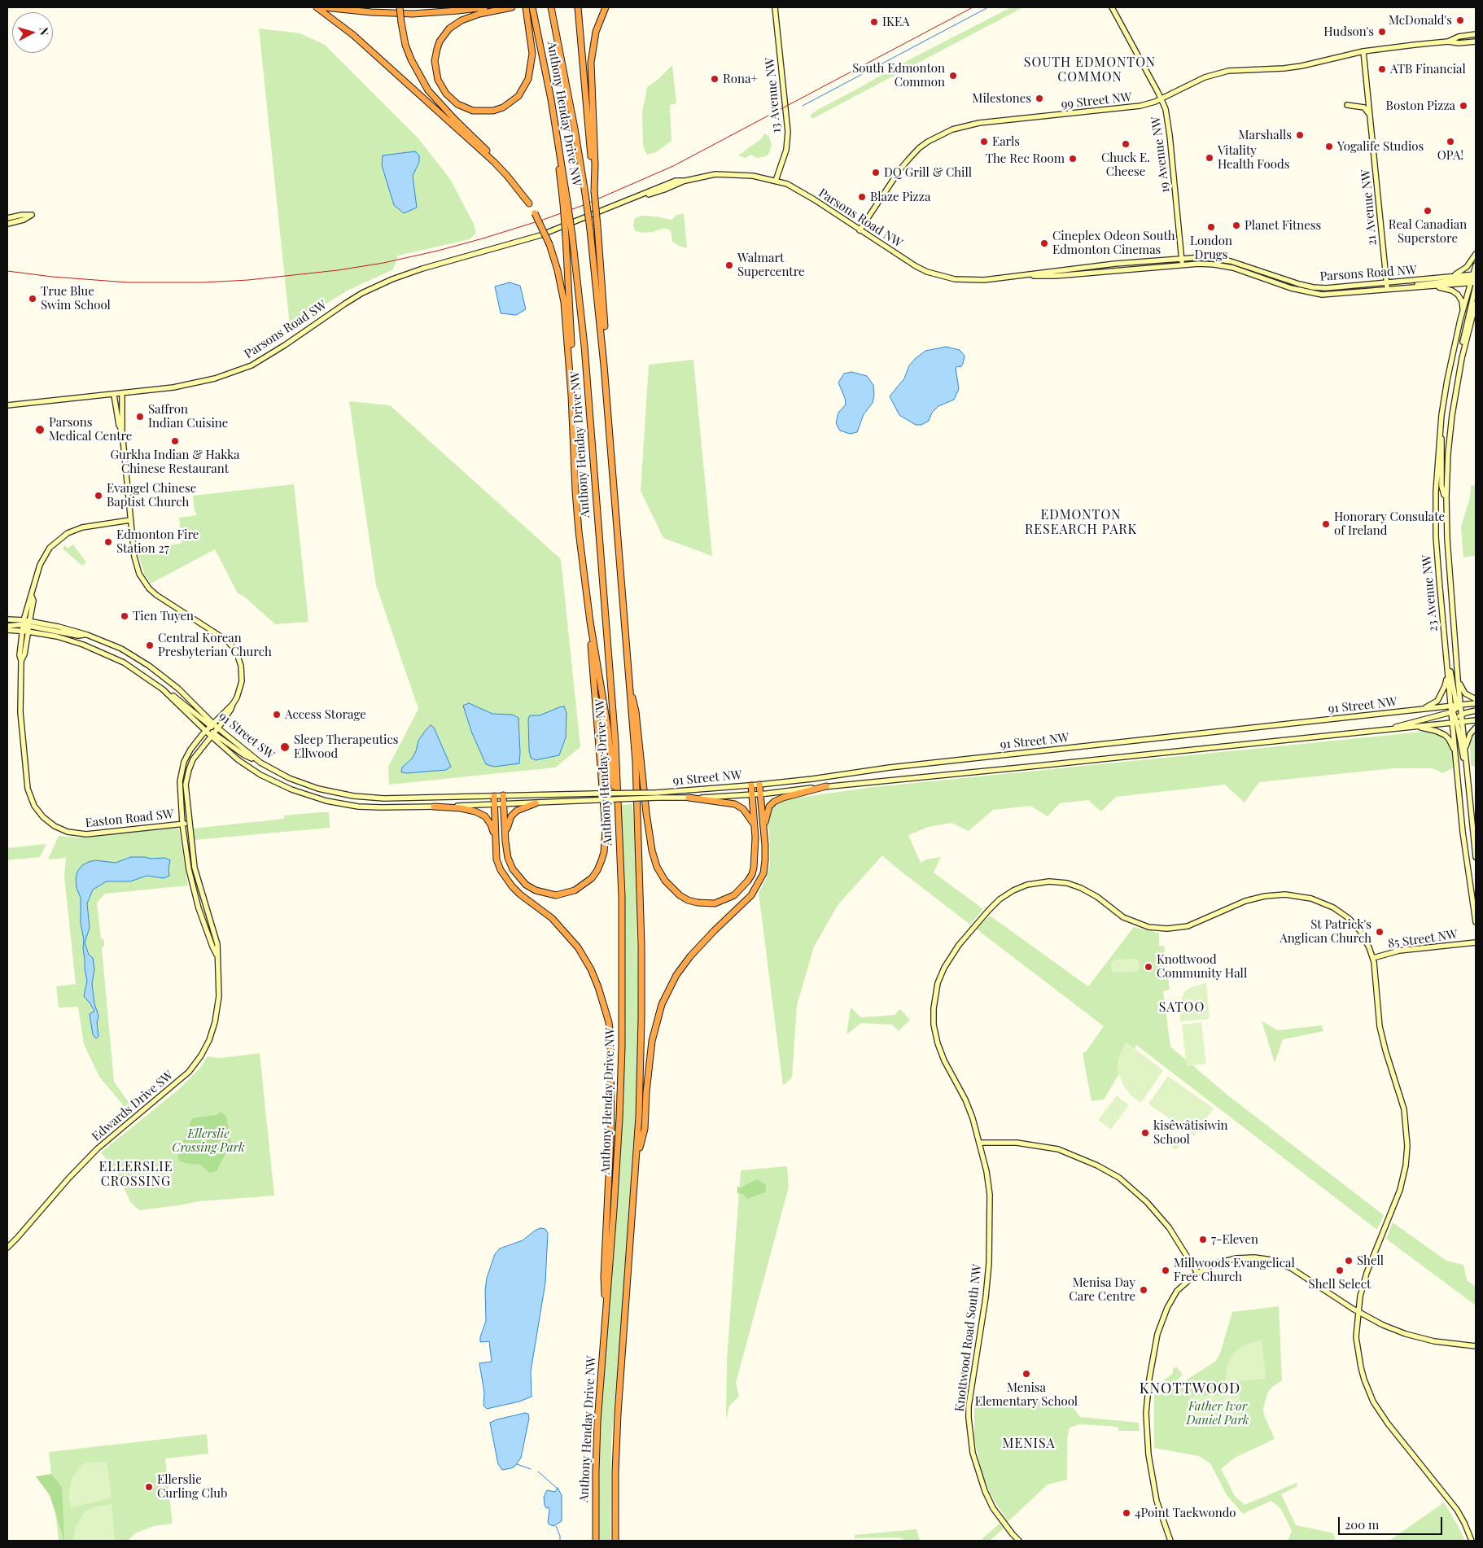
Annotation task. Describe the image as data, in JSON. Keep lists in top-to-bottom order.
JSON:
{
  "streets": {
    "highway": ["Anthony Henday Drive NW"],
    "main road": [
      "13 Avenue NW",
      "99 Street NW",
      "19 Avenue NW",
      "21 Avenue NW",
      "Parsons Road NW",
      "Parsons Road SW",
      "23 Avenue NW",
      "91 Street NW",
      "91 Street SW",
      "Easton Road SW",
      "85 Street NW",
      "Edwards Drive SW",
      "Knottwood Road South NW"
    ]
  },
  "crossings": [
    ["13 Avenue NW", "Parsons Road NW"],
    ["99 Street NW", "19 Avenue NW"],
    ["99 Street NW", "21 Avenue NW"],
    ["99 Street NW", "Parsons Road NW"],
    ["19 Avenue NW", "Parsons Road NW"],
    ["21 Avenue NW", "Parsons Road NW"],
    ["Parsons Road NW", "Parsons Road SW"],
    ["Parsons Road NW", "23 Avenue NW"],
    ["23 Avenue NW", "91 Street NW"],
    ["91 Street NW", "91 Street SW"],
    ["91 Street SW", "Easton Road SW"],
    ["91 Street SW", "Edwards Drive SW"],
    ["Easton Road SW", "Edwards Drive SW"],
    ["85 Street NW", "Knottwood Road South NW"]
  ],
  "districts": [
    "SOUTH EDMONTON COMMON",
    "EDMONTON RESEARCH PARK",
    "SATOO",
    "ELLERSLIE CROSSING",
    "KNOTTWOOD",
    "MENISA"
  ],
  "parks": ["Ellerslie Crossing Park", "Father Ivor Daniel Park"],
  "places": [
    "McDonald's",
    "IKEA",
    "Hudson's",
    "ATB Financial",
    "South Edmonton Common",
    "Rona+",
    "Milestones",
    "Boston Pizza",
    "Marshalls",
    "Earls",
    "OPA!",
    "Chuck E. Cheese",
    "Yogalife Studios",
    "Vitality Health Foods",
    "The Rec Room",
    "DQ Grill & Chill",
    "Blaze Pizza",
    "Real Canadian Superstore",
    "Planet Fitness",
    "London Drugs",
    "Cineplex Odeon South Edmonton Cinemas",
    "Walmart Supercentre",
    "True Blue Swim School",
    "Saffron Indian Cuisine",
    "Parsons Medical Centre",
    "Gurkha Indian & Hakka Chinese Restaurant",
    "Evangel Chinese Baptist Church",
    "Honorary Consulate of Ireland",
    "Edmonton Fire Station 27",
    "Tien Tuyen",
    "Central Korean Presbyterian Church",
    "Access Storage",
    "Sleep Therapeutics Ellwood",
    "St Patrick's Anglican Church",
    "Knottwood Community Hall",
    "kisêwâtisiwin School",
    "7-Eleven",
    "Shell",
    "Millwoods Evangelical Free Church",
    "Shell Select",
    "Menisa Day Care Centre",
    "Menisa Elementary School",
    "Ellerslie Curling Club",
    "4Point Taekwondo"
  ],
  "scale_bar": "200 m",
  "north": "right"
}
